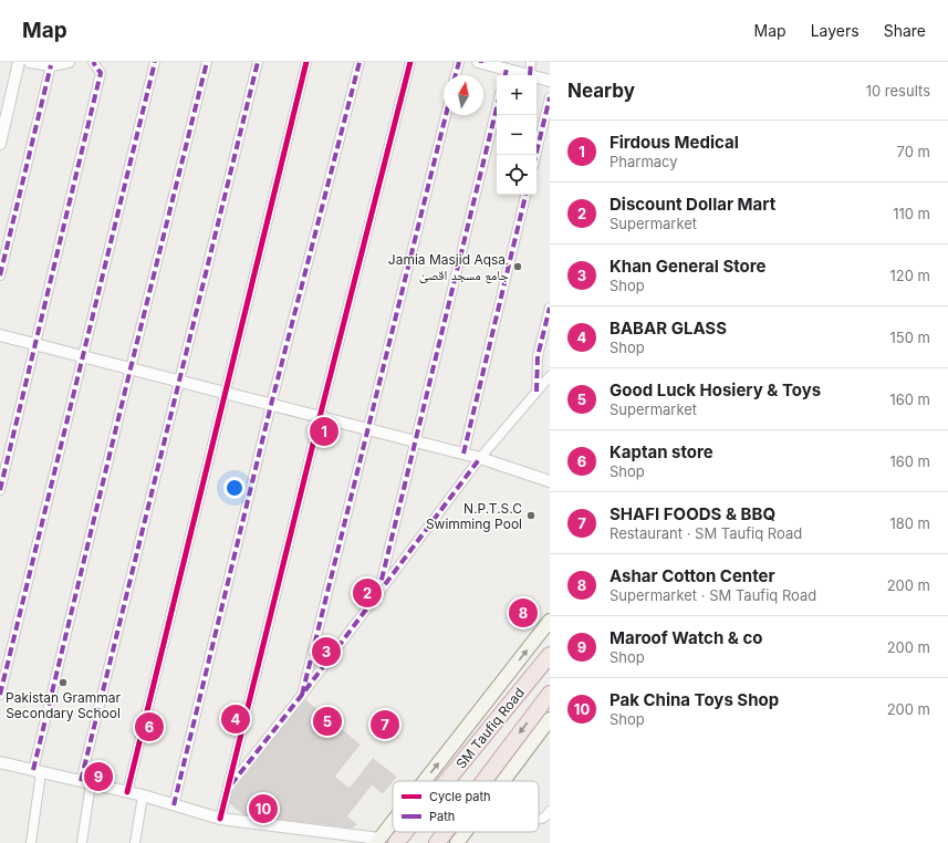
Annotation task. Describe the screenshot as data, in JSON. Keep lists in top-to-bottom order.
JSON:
{
  "streets": {
    "highway": ["SM Taufiq Road"]
  },
  "places": ["Jamia Masjid Aqsa۔ جامع مسجد اقصیٰ", "N.P.T.S.C Swimming Pool", "Pakistan Grammar Secondary School"],
  "legend": ["Cycle path", "Path"],
  "north": "top",
  "page": {
    "header": "Map",
    "nav": ["Map", "Layers", "Share"],
    "heading": ["Nearby", "10 results"],
    "map_buttons": ["+", "−"],
    "list": [
      {
        "mark": "1",
        "name": "Firdous Medical",
        "note": "Pharmacy",
        "value": "70 m"
      },
      {
        "mark": "2",
        "name": "Discount Dollar Mart",
        "note": "Supermarket",
        "value": "110 m"
      },
      {
        "mark": "3",
        "name": "Khan General Store",
        "note": "Shop",
        "value": "120 m"
      },
      {
        "mark": "4",
        "name": "BABAR GLASS",
        "note": "Shop",
        "value": "150 m"
      },
      {
        "mark": "5",
        "name": "Good Luck Hosiery & Toys",
        "note": "Supermarket",
        "value": "160 m"
      },
      {
        "mark": "6",
        "name": "Kaptan store",
        "note": "Shop",
        "value": "160 m"
      },
      {
        "mark": "7",
        "name": "SHAFI FOODS & BBQ",
        "note": "Restaurant · SM Taufiq Road",
        "value": "180 m"
      },
      {
        "mark": "8",
        "name": "Ashar Cotton Center",
        "note": "Supermarket · SM Taufiq Road",
        "value": "200 m"
      },
      {
        "mark": "9",
        "name": "Maroof Watch & co",
        "note": "Shop",
        "value": "200 m"
      },
      {
        "mark": "10",
        "name": "Pak China Toys Shop",
        "note": "Shop",
        "value": "200 m"
      }
    ],
    "pins": [
      "1",
      "2",
      "8",
      "3",
      "4",
      "5",
      "7",
      "6",
      "9",
      "10"
    ]
  }
}
